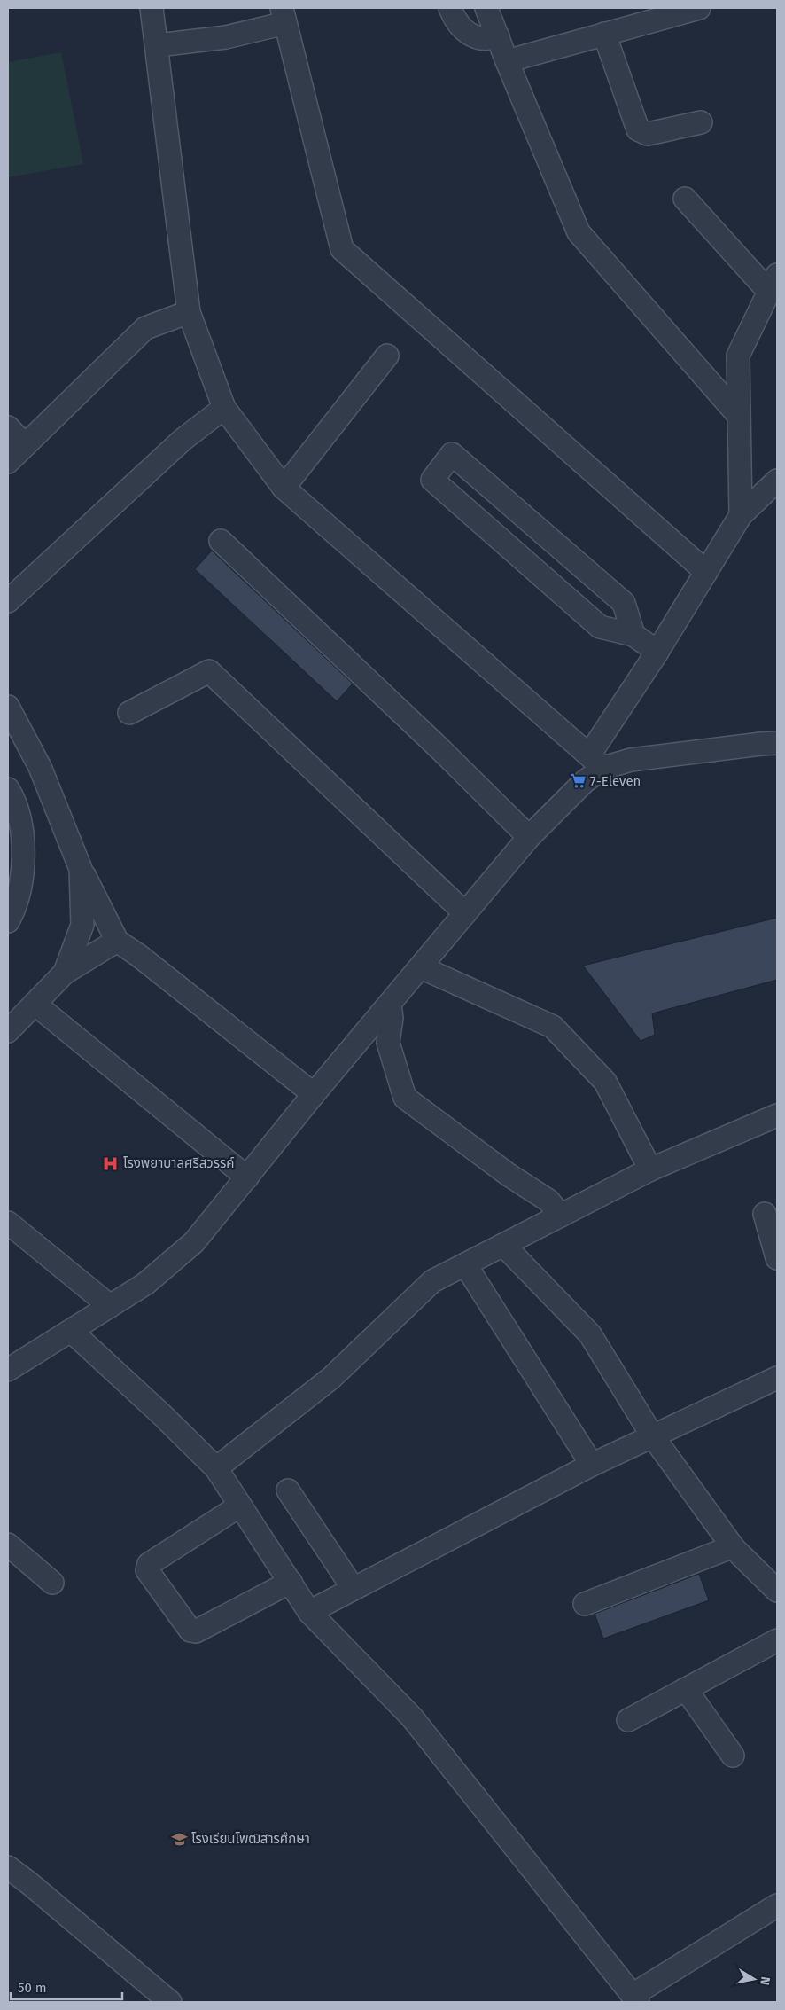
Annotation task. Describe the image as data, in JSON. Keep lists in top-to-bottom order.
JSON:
{
  "places": {
    "supermarket": ["7-Eleven"],
    "hospital": ["โรงพยาบาลศรีสวรรค์"],
    "school or university": ["โรงเรียนโพฒิสารศึกษา"]
  },
  "scale_bar": "50 m",
  "north": "right"
}
